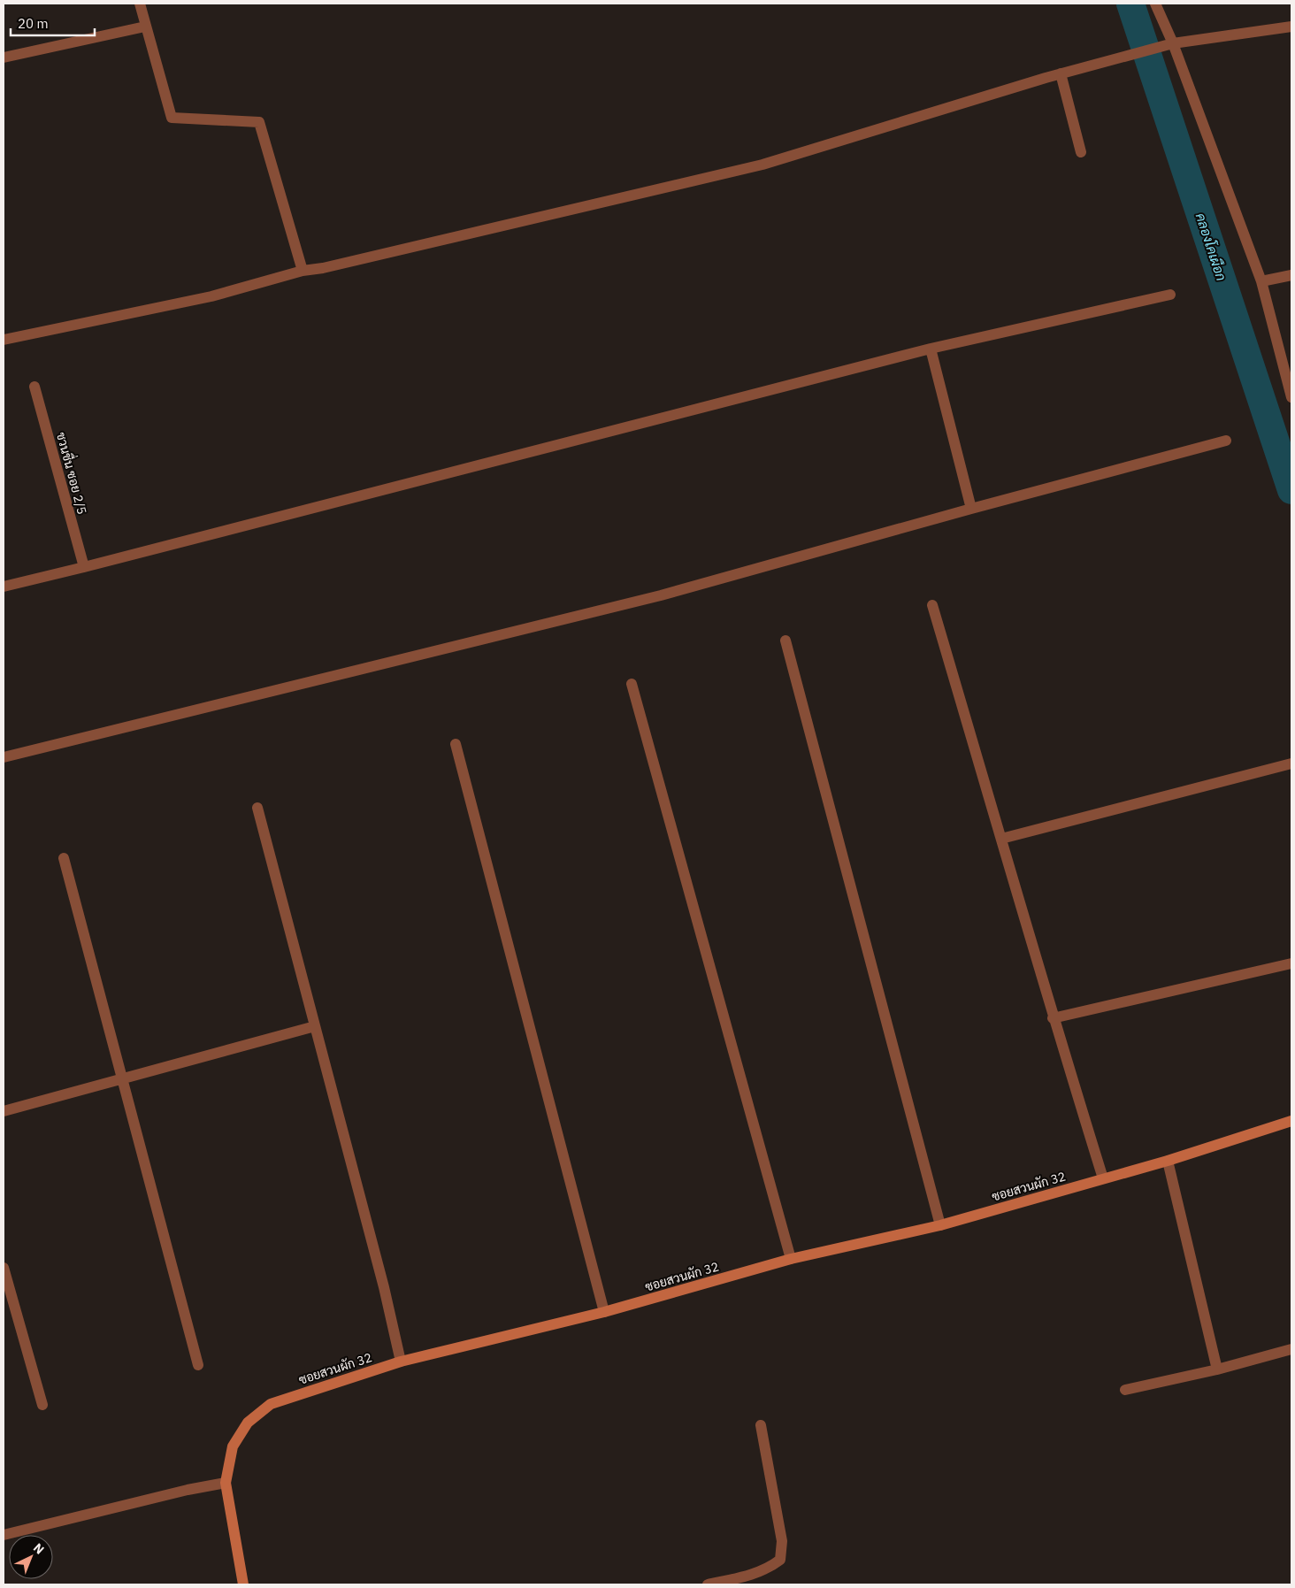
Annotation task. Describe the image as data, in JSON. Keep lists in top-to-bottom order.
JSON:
{
  "streets": {
    "street": ["ชวนชื่น ซอย 2/5", "ซอยสวนผัก 32"]
  },
  "water": ["คลองโคเผือก"],
  "scale_bar": "20 m",
  "north": "top right"
}
